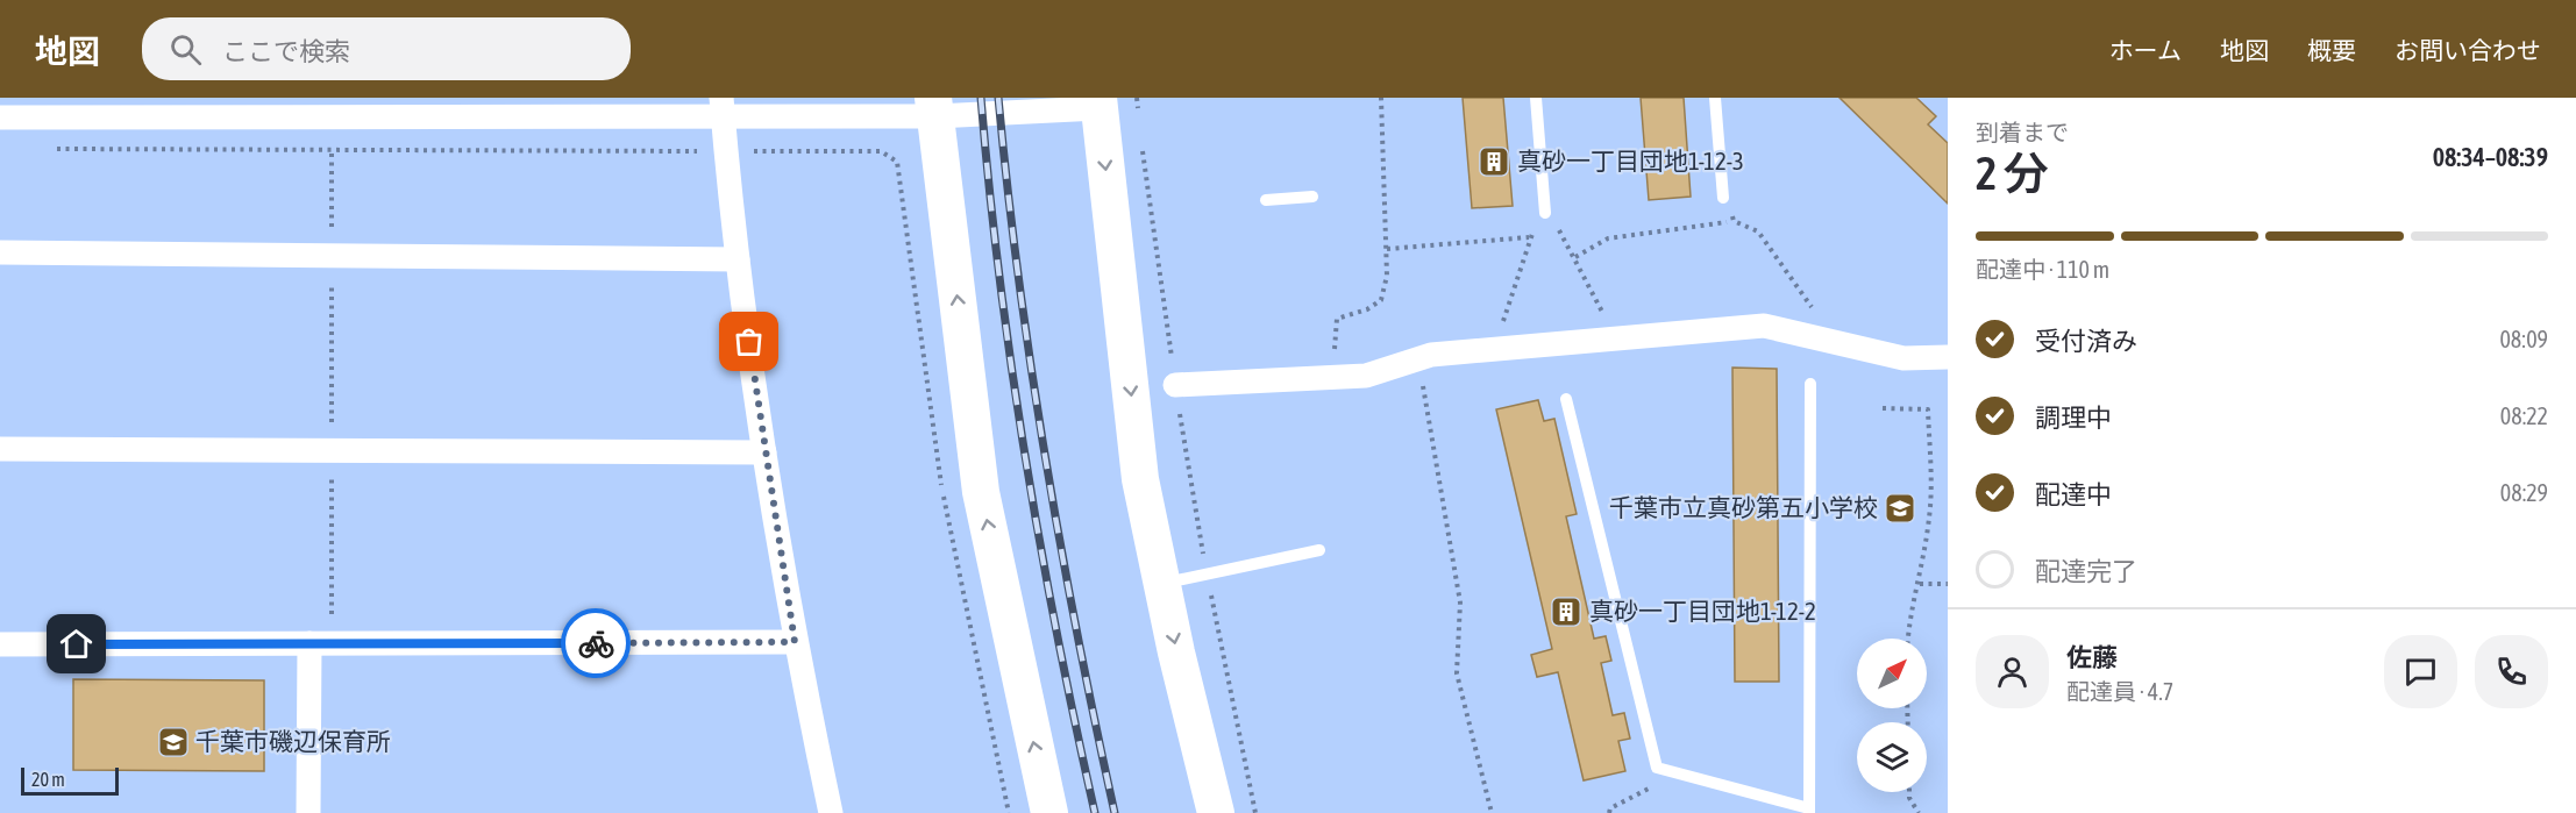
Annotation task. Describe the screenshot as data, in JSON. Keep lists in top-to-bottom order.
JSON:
{
  "places": {
    "building": ["真砂一丁目団地1-12-3", "真砂一丁目団地1-12-2"],
    "school or university": ["千葉市立真砂第五小学校", "千葉市磯辺保育所"]
  },
  "scale_bar": "20 m",
  "north": "top right",
  "page": {
    "header": "地図",
    "search": "ここで検索",
    "nav": [
      "ホーム",
      "地図",
      "概要",
      "お問い合わせ"
    ],
    "heading": ["2 分", "到着まで", "08:34–08:39"],
    "panel": ["佐藤", "配達員 · 4.7"],
    "bar": "配達中 · 110 m",
    "list": [
      ["受付済み", "08:09"],
      ["調理中", "08:22"],
      ["配達中", "08:29"],
      "配達完了"
    ],
    "scale": "20 m"
  }
}
